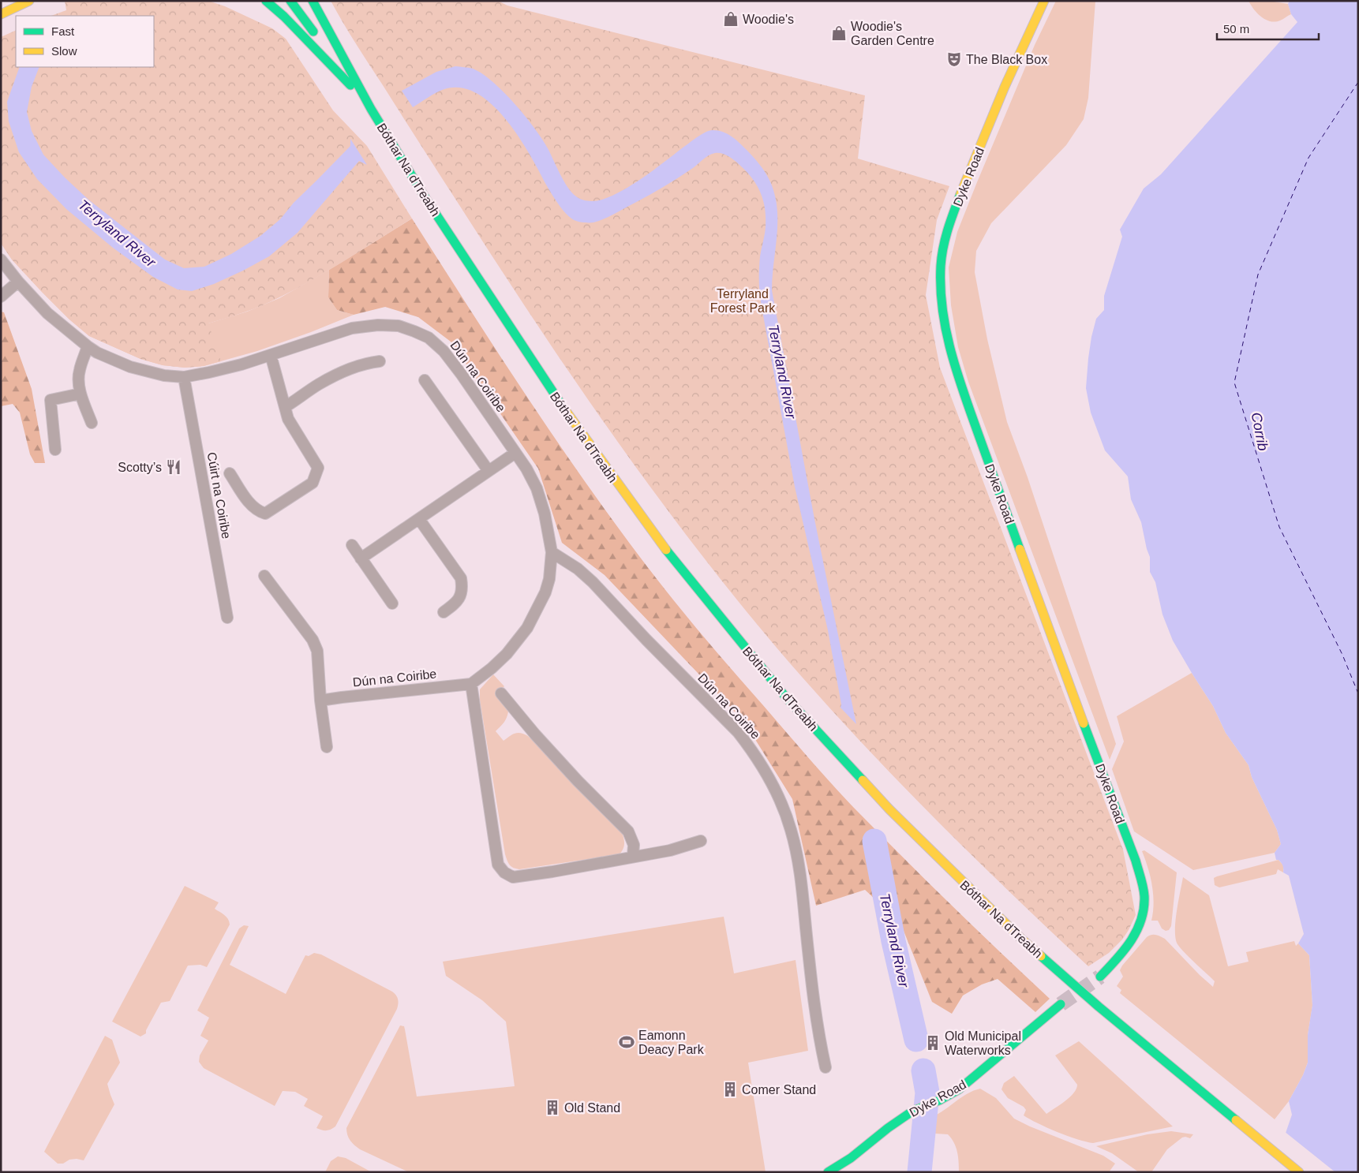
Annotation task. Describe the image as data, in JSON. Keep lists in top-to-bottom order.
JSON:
{
  "streets": {
    "main road": ["Bóthar Na dTreabh", "Dyke Road"],
    "street": ["Dún na Coiribe", "Cúirt na Coiribe"]
  },
  "crossings": [
    ["Dún na Coiribe", "Cúirt na Coiribe"]
  ],
  "water": ["Terryland River", "Corrib"],
  "parks": ["Terryland Forest Park"],
  "places": {
    "shop": ["Woodie's", "Woodie's Garden Centre"],
    "theatre": ["The Black Box"],
    "restaurant": ["Scotty’s"],
    "sports": ["Eamonn Deacy Park"],
    "building": ["Old Municipal Waterworks", "Comer Stand", "Old Stand"]
  },
  "legend": ["Fast", "Slow"],
  "scale_bar": "50 m"
}
